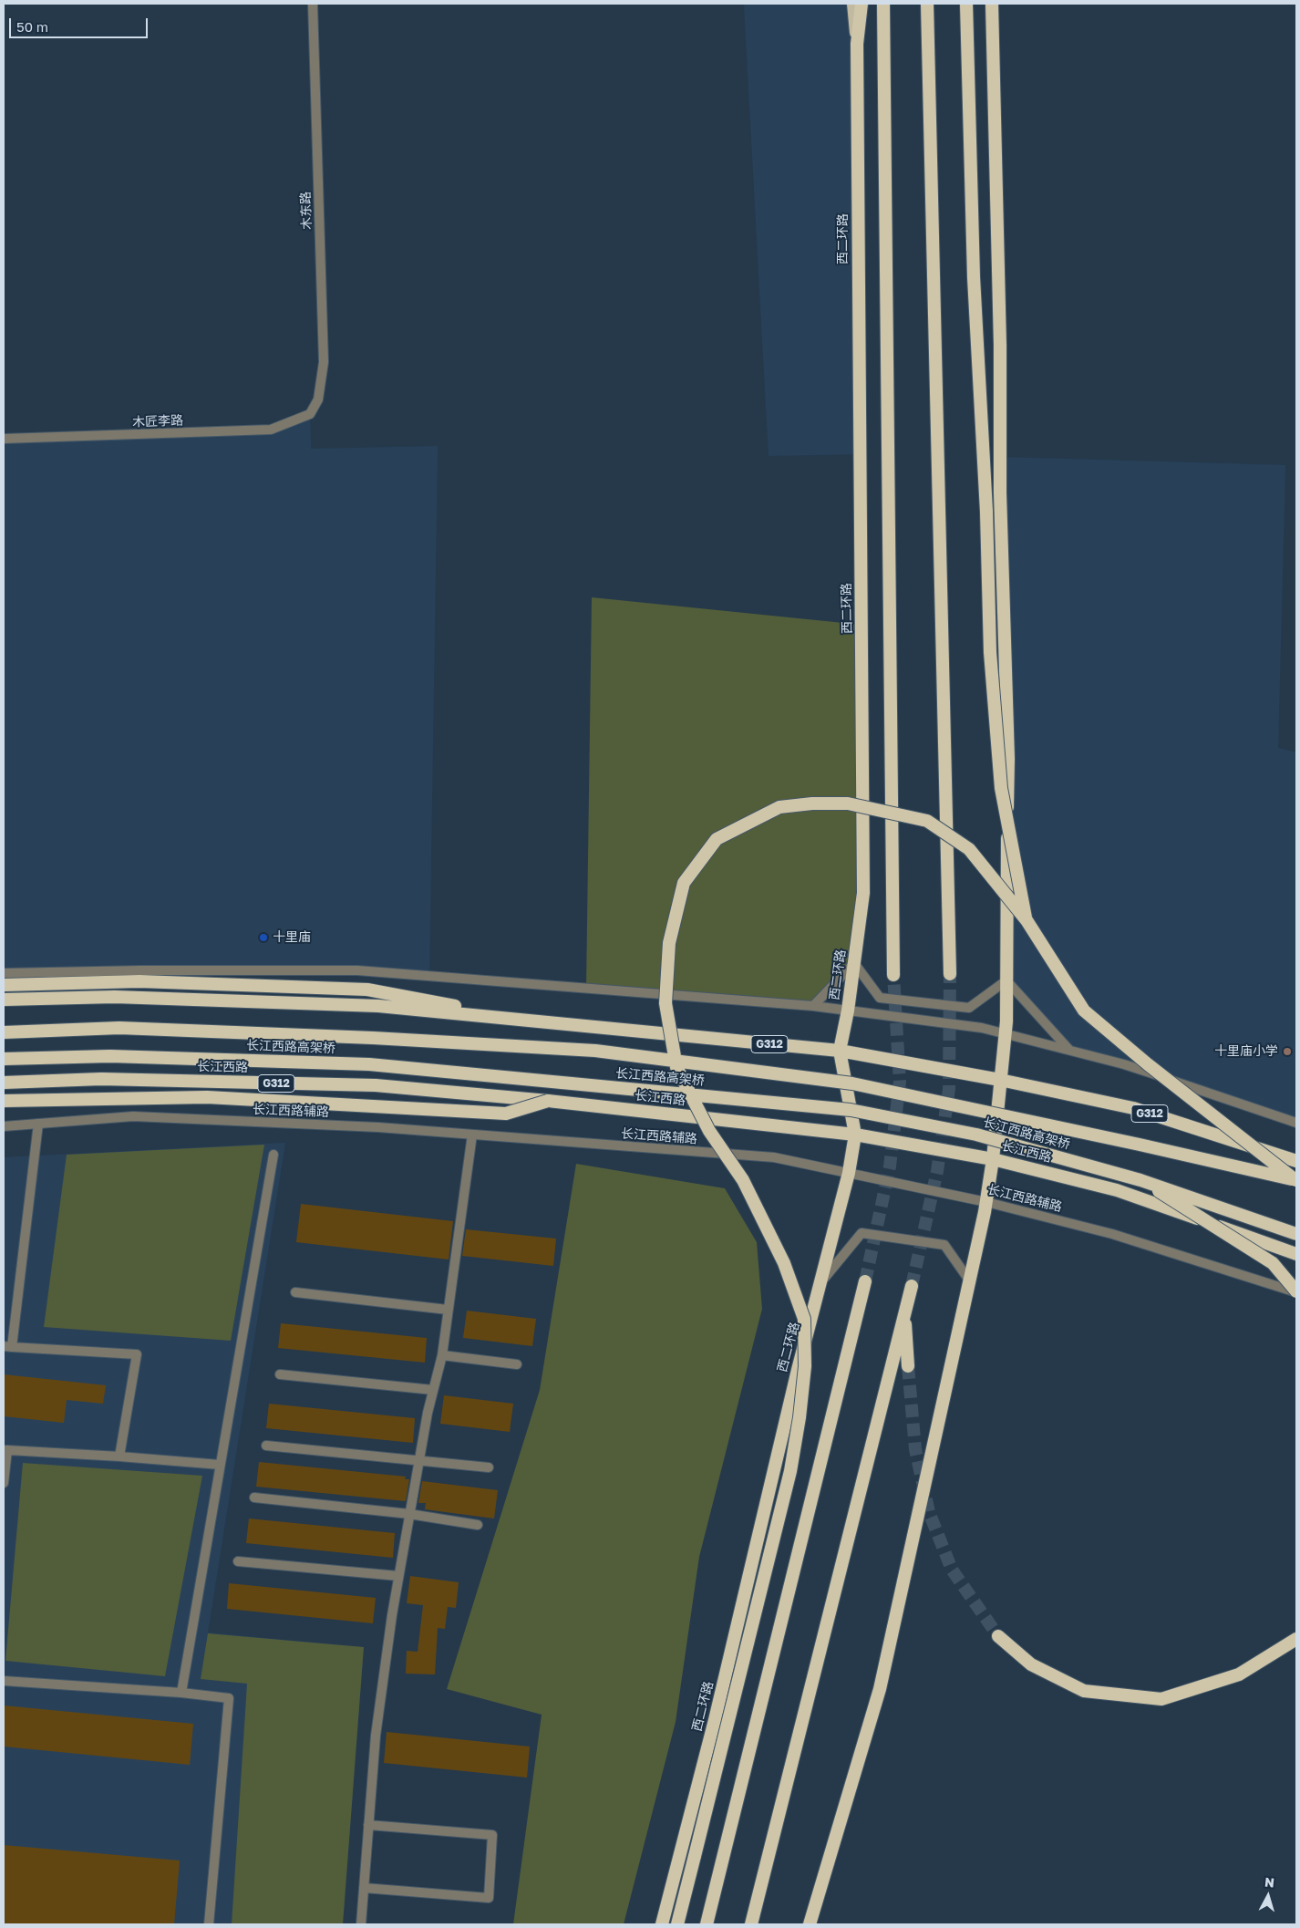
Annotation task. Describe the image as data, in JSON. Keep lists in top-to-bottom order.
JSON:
{
  "streets": {
    "highway": [
      "西二环路",
      "G312",
      "长江西路高架桥",
      "长江西路"
    ],
    "street": ["木东路", "木匠李路", "长江西路辅路"]
  },
  "crossings": [
    ["木东路", "木匠李路"],
    ["西二环路", "G312"],
    ["西二环路", "长江西路"],
    ["西二环路", "长江西路辅路"]
  ],
  "places": ["十里庙", "十里庙小学"],
  "scale_bar": "50 m",
  "north": "top"
}
